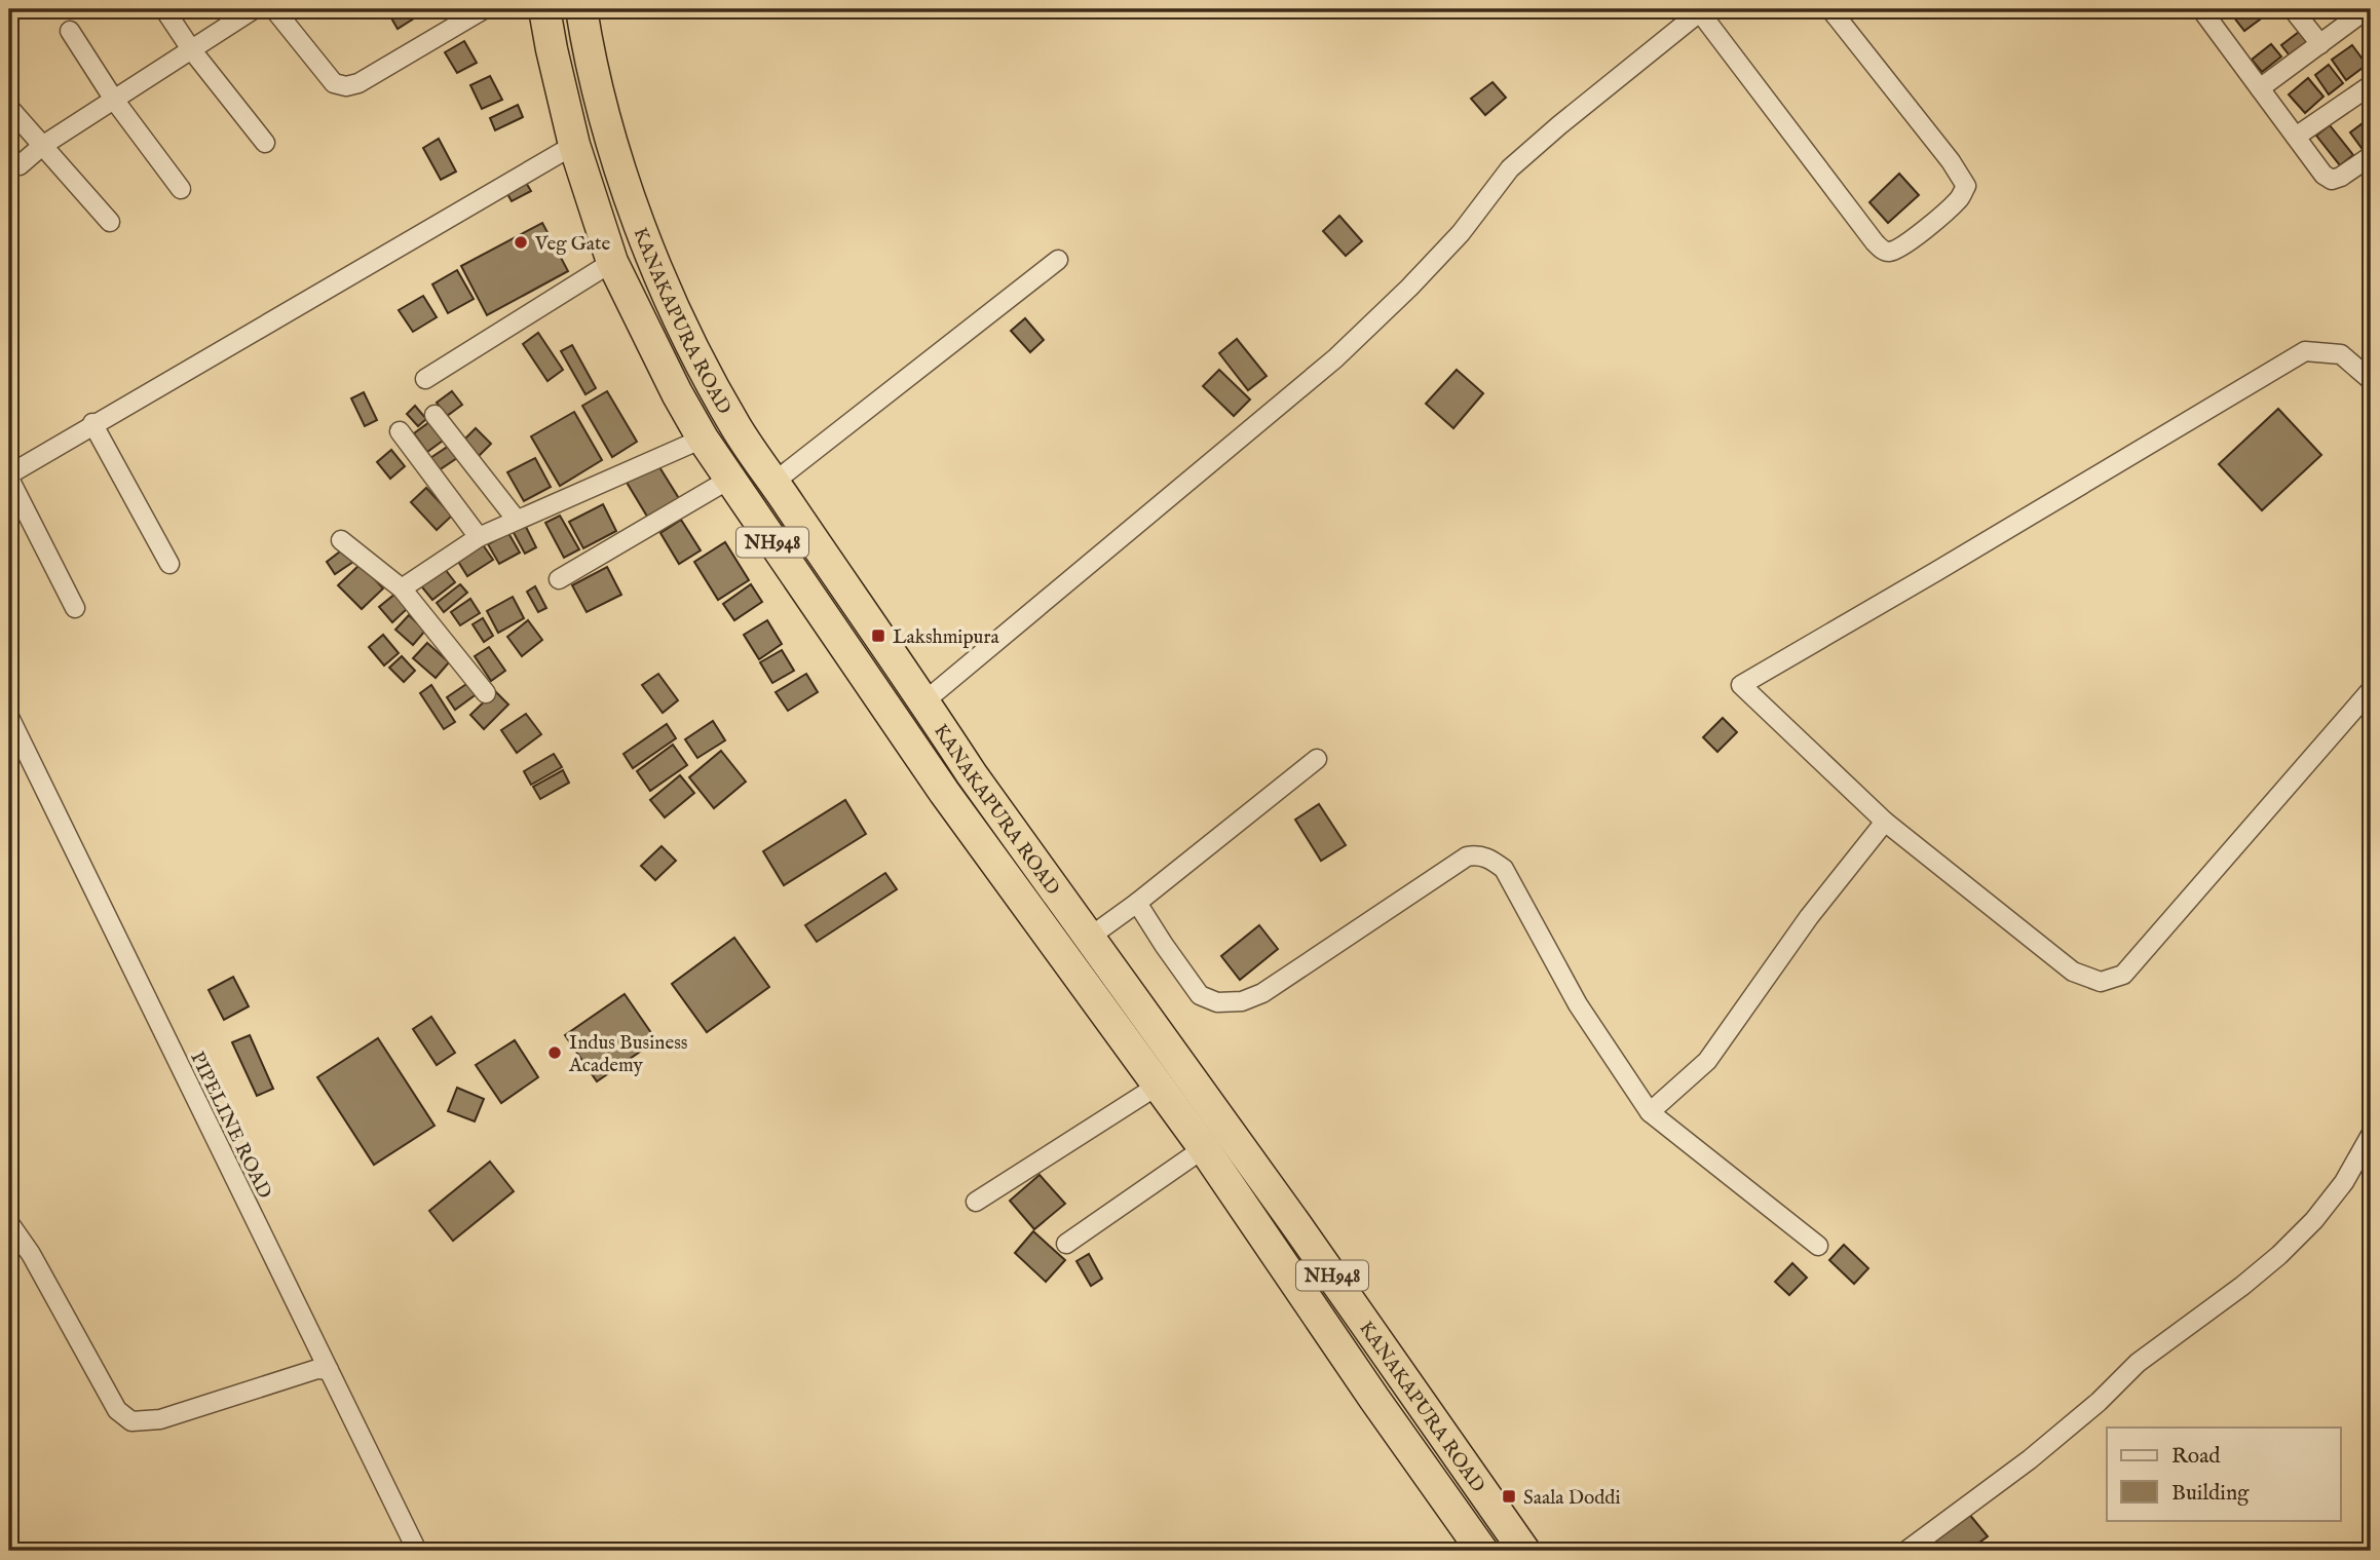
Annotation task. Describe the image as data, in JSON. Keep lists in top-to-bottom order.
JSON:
{
  "streets": {
    "highway": ["KANAKAPURA ROAD", "NH948"],
    "street": ["PIPELINE ROAD"]
  },
  "places": {
    "other": ["Veg Gate", "Indus Business Academy"],
    "transit": ["Lakshmipura", "Saala Doddi"]
  },
  "legend": ["Road", "Building"]
}
